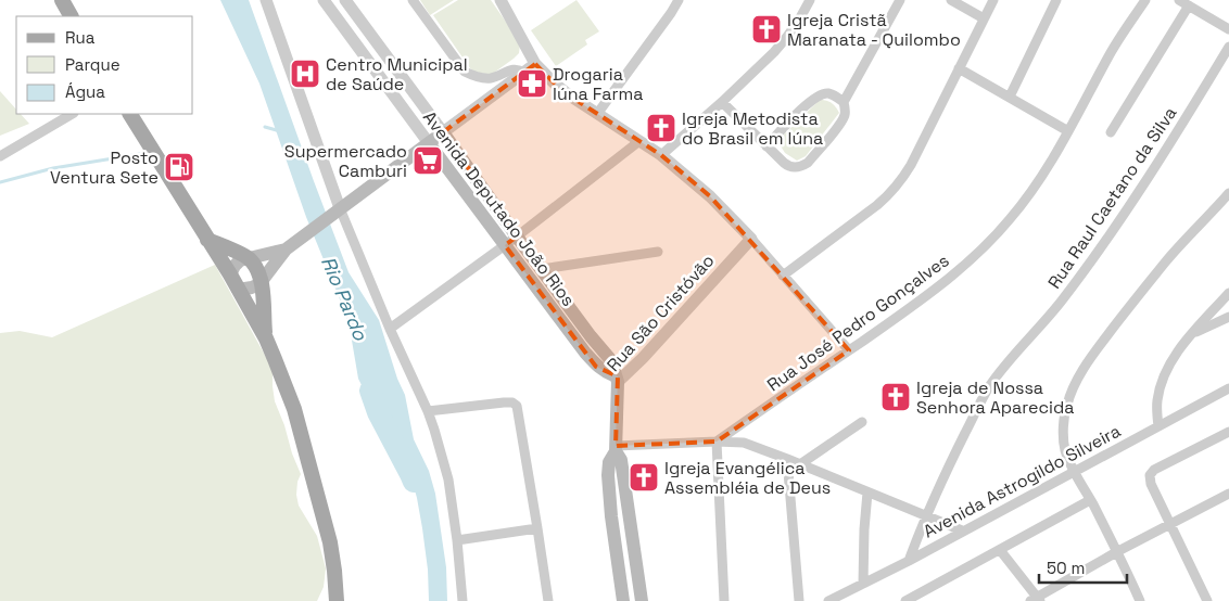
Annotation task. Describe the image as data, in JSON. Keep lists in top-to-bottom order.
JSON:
{
  "streets": {
    "main road": ["Avenida Deputado João Rios", "Rua São Cristóvão"],
    "street": ["Rua Raul Caetano da Silva", "Rua José Pedro Gonçalves", "Avenida Astrogildo Silveira"]
  },
  "crossings": [
    ["Rua Raul Caetano da Silva", "Avenida Astrogildo Silveira"],
    ["Avenida Deputado João Rios", "Rua São Cristóvão"]
  ],
  "water": ["Rio Pardo"],
  "places": {
    "church": [
      "Igreja Cristã Maranata - Quilombo",
      "Igreja Metodista do Brasil em Iúna",
      "Igreja de Nossa Senhora Aparecida",
      "Igreja Evangélica Assembléia de Deus"
    ],
    "hospital": ["Centro Municipal de Saúde"],
    "pharmacy": ["Drogaria Iúna Farma"],
    "supermarket": ["Supermercado Camburi"],
    "fuel station": ["Posto Ventura Sete"]
  },
  "legend": ["Rua", "Parque", "Água"],
  "scale_bar": "50 m"
}
